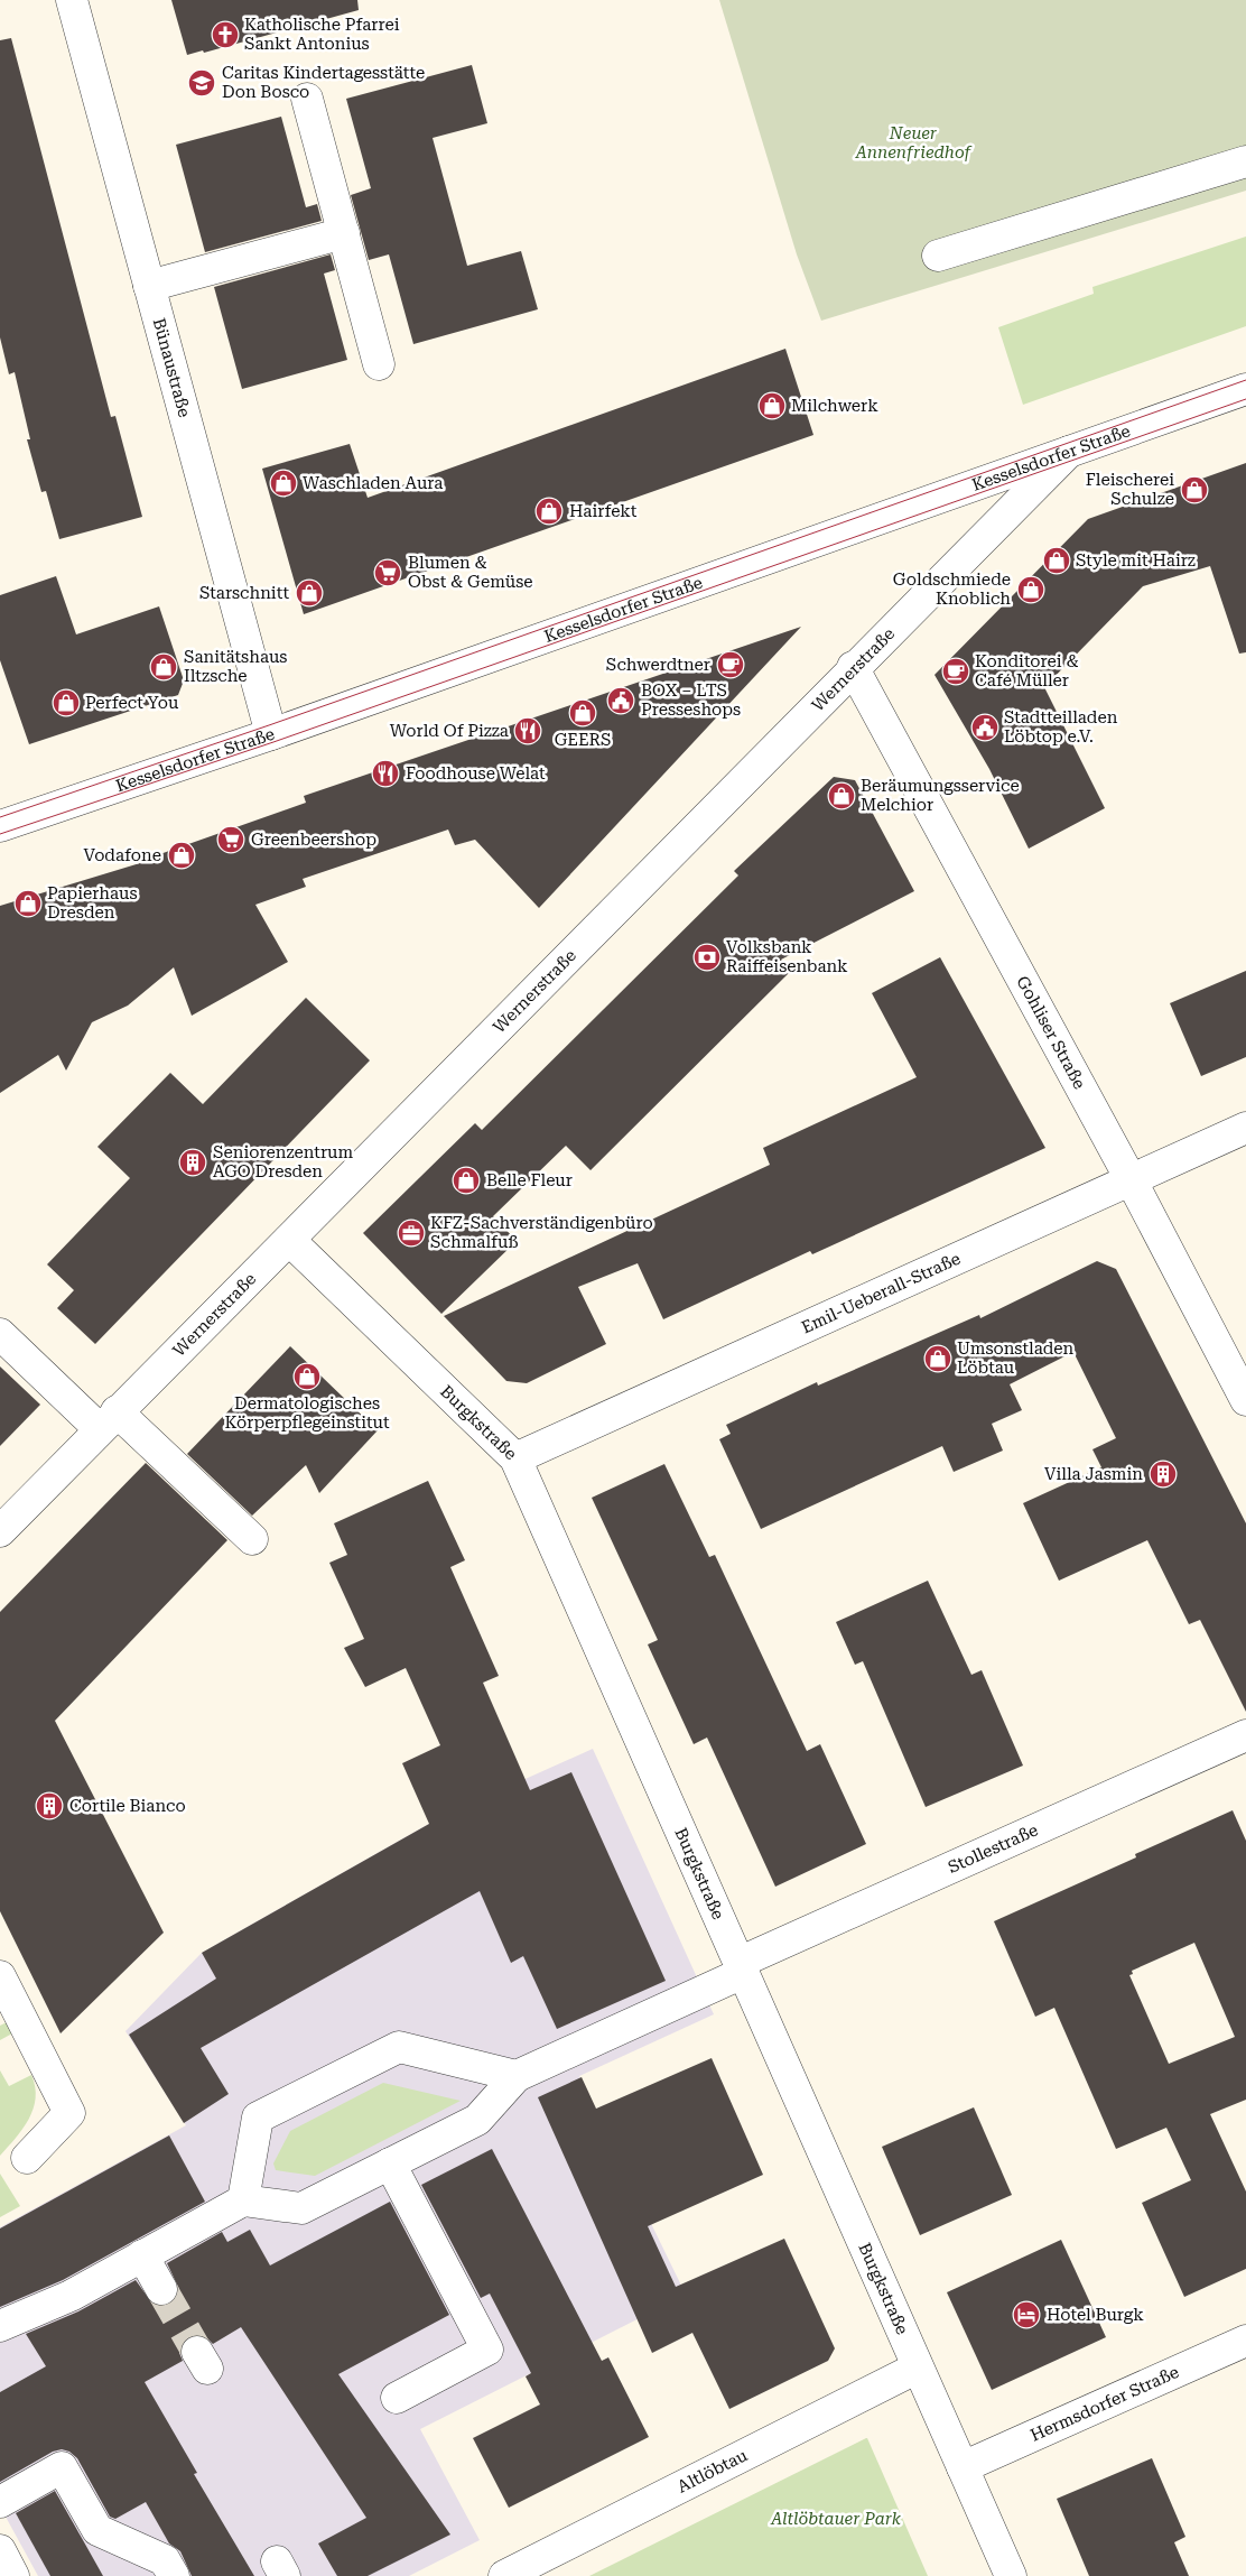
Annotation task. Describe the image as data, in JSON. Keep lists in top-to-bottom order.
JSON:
{
  "streets": {
    "street": [
      "Bünaustraße",
      "Kesselsdorfer Straße",
      "Wernerstraße",
      "Gohliser Straße",
      "Emil-Ueberall-Straße",
      "Burgkstraße",
      "Stollestraße",
      "Hermsdorfer Straße",
      "Altlöbtau"
    ]
  },
  "crossings": [
    ["Bünaustraße", "Kesselsdorfer Straße"],
    ["Kesselsdorfer Straße", "Wernerstraße"],
    ["Wernerstraße", "Gohliser Straße"],
    ["Wernerstraße", "Burgkstraße"],
    ["Gohliser Straße", "Emil-Ueberall-Straße"],
    ["Emil-Ueberall-Straße", "Burgkstraße"],
    ["Burgkstraße", "Stollestraße"],
    ["Burgkstraße", "Hermsdorfer Straße"],
    ["Burgkstraße", "Altlöbtau"]
  ],
  "parks": ["Neuer Annenfriedhof", "Altlöbtauer Park"],
  "places": {
    "church": ["Katholische Pfarrei Sankt Antonius"],
    "school or university": ["Caritas Kindertagesstätte Don Bosco"],
    "shop": [
      "Milchwerk",
      "Waschladen Aura",
      "Fleischerei Schulze",
      "Hairfekt",
      "Style mit Hairz",
      "Goldschmiede Knoblich",
      "Starschnitt",
      "Sanitätshaus Iltzsche",
      "Perfect You",
      "GEERS",
      "Beräumungsservice Melchior",
      "Vodafone",
      "Papierhaus Dresden",
      "Belle Fleur",
      "Umsonstladen Löbtau",
      "Dermatologisches Körperpflegeinstitut"
    ],
    "supermarket": ["Blumen & Obst & Gemüse", "Greenbeershop"],
    "cafe": ["Schwerdtner", "Konditorei & Café Müller"],
    "public building": ["BOX – LTS Presseshops", "Stadtteilladen Löbtop e.V."],
    "restaurant": ["World Of Pizza", "Foodhouse Welat"],
    "bank": ["Volksbank Raiffeisenbank"],
    "building": ["Seniorenzentrum AGO Dresden", "Villa Jasmin", "Cortile Bianco"],
    "office": ["KFZ-Sachverständigenbüro Schmalfuß"],
    "hotel": ["Hotel Burgk"]
  }
}
